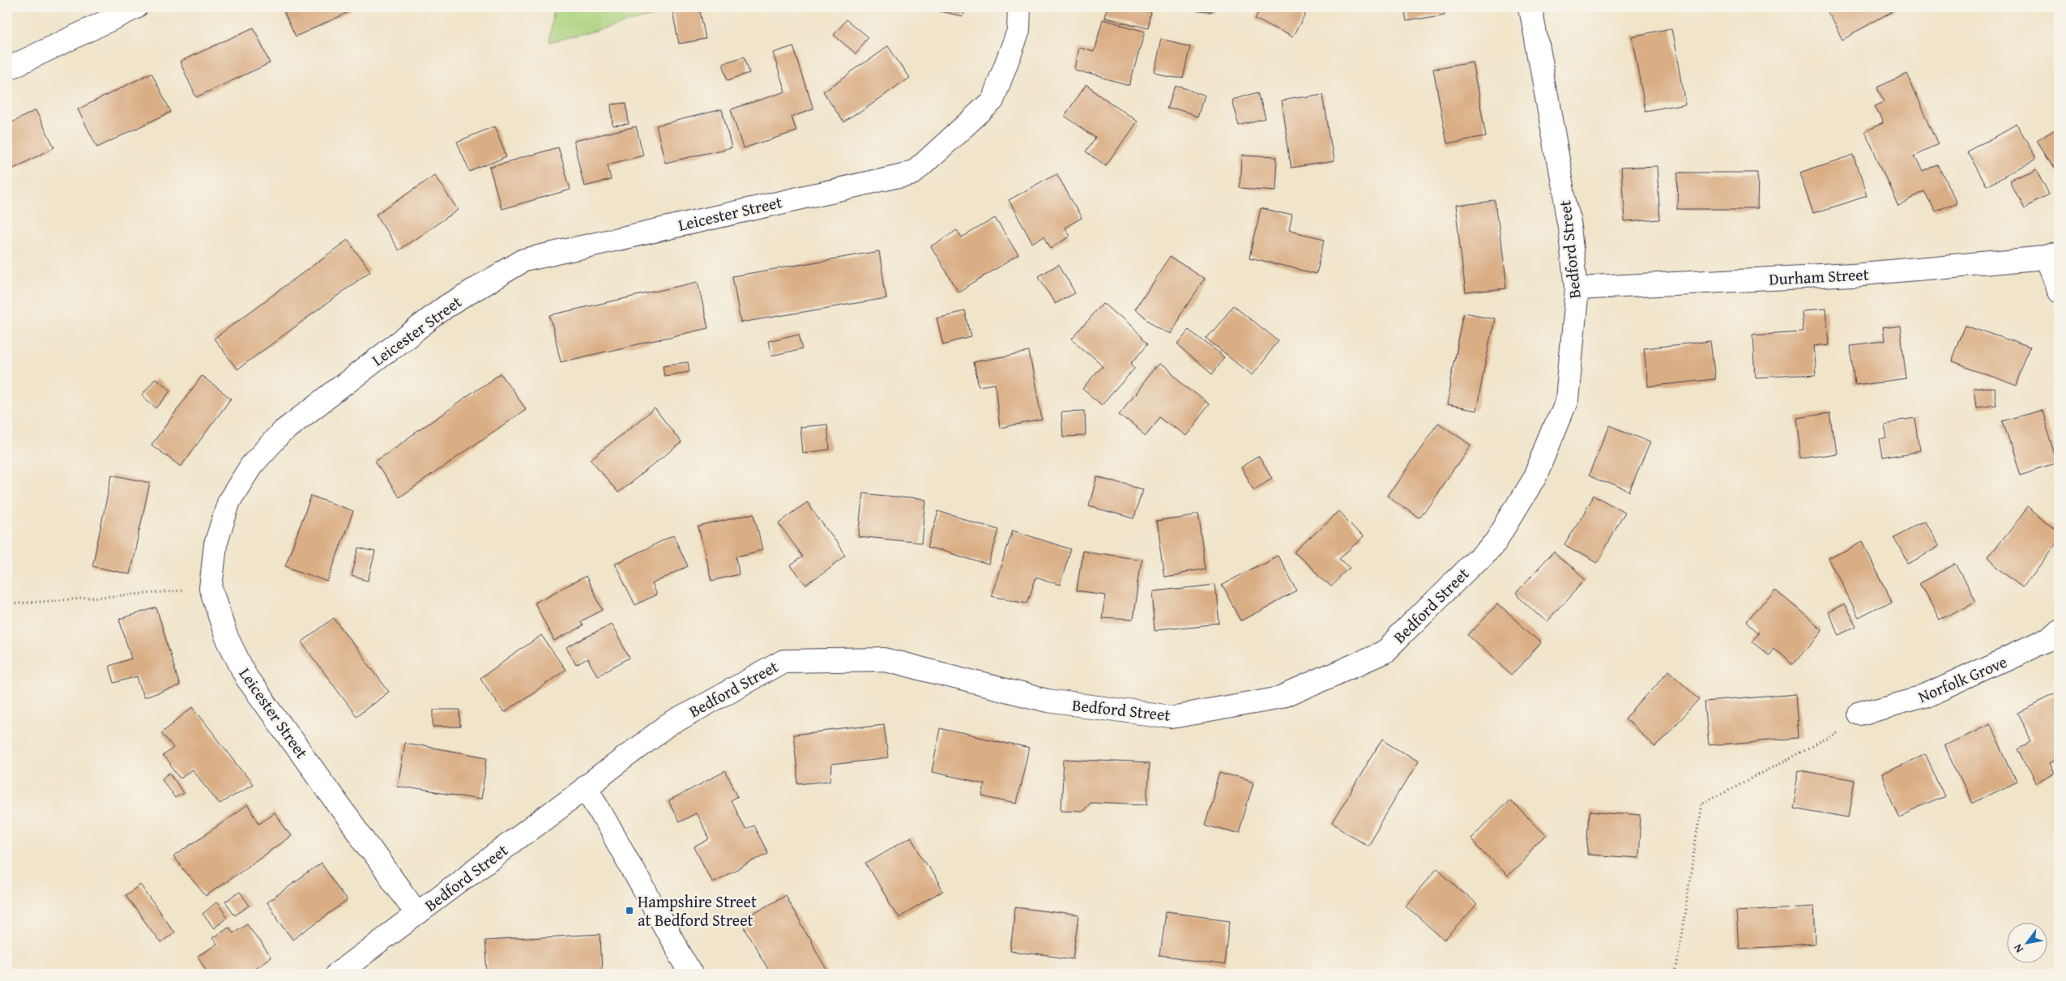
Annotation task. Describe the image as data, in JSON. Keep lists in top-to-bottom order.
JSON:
{
  "streets": {
    "street": [
      "Leicester Street",
      "Bedford Street",
      "Durham Street",
      "Norfolk Grove"
    ]
  },
  "crossings": [
    ["Leicester Street", "Bedford Street"],
    ["Bedford Street", "Durham Street"]
  ],
  "places": {
    "transit": ["Hampshire Street at Bedford Street"]
  },
  "north": "bottom left"
}
